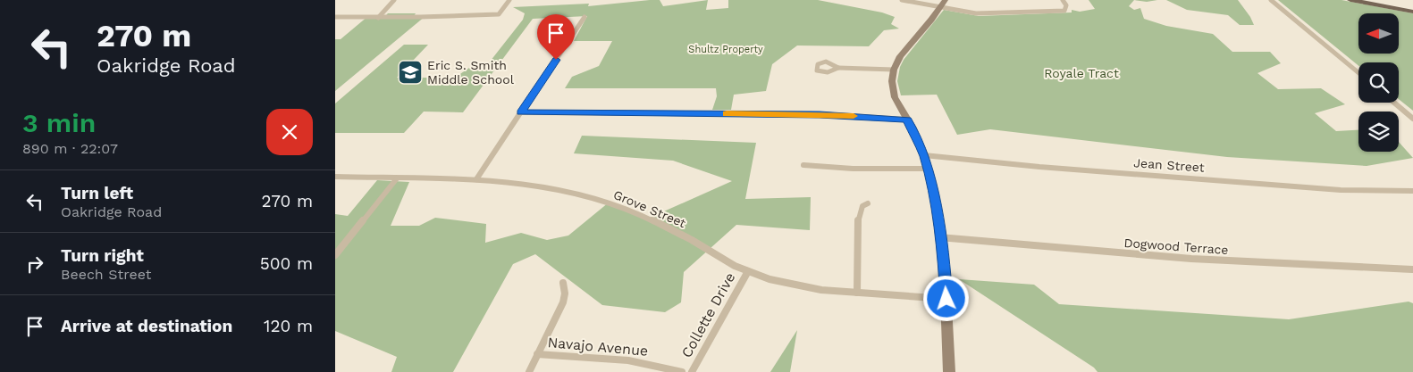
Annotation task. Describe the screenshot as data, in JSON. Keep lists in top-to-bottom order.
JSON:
{
  "streets": {
    "street": [
      "Jean Street",
      "Grove Street",
      "Dogwood Terrace",
      "Collette Drive",
      "Navajo Avenue"
    ]
  },
  "crossings": [
    ["Grove Street", "Collette Drive"]
  ],
  "parks": ["Shultz Property", "Royale Tract"],
  "places": {
    "school or university": ["Eric S. Smith Middle School"]
  },
  "north": "left",
  "page": {
    "turn": ["270 m", "Oakridge Road"],
    "heading": ["3 min", "890 m · 22:07"],
    "list": [
      {
        "name": "Turn left",
        "note": "Oakridge Road",
        "value": "270 m"
      },
      {
        "name": "Turn right",
        "note": "Beech Street",
        "value": "500 m"
      },
      {
        "name": "Arrive at destination",
        "value": "120 m"
      }
    ]
  }
}
